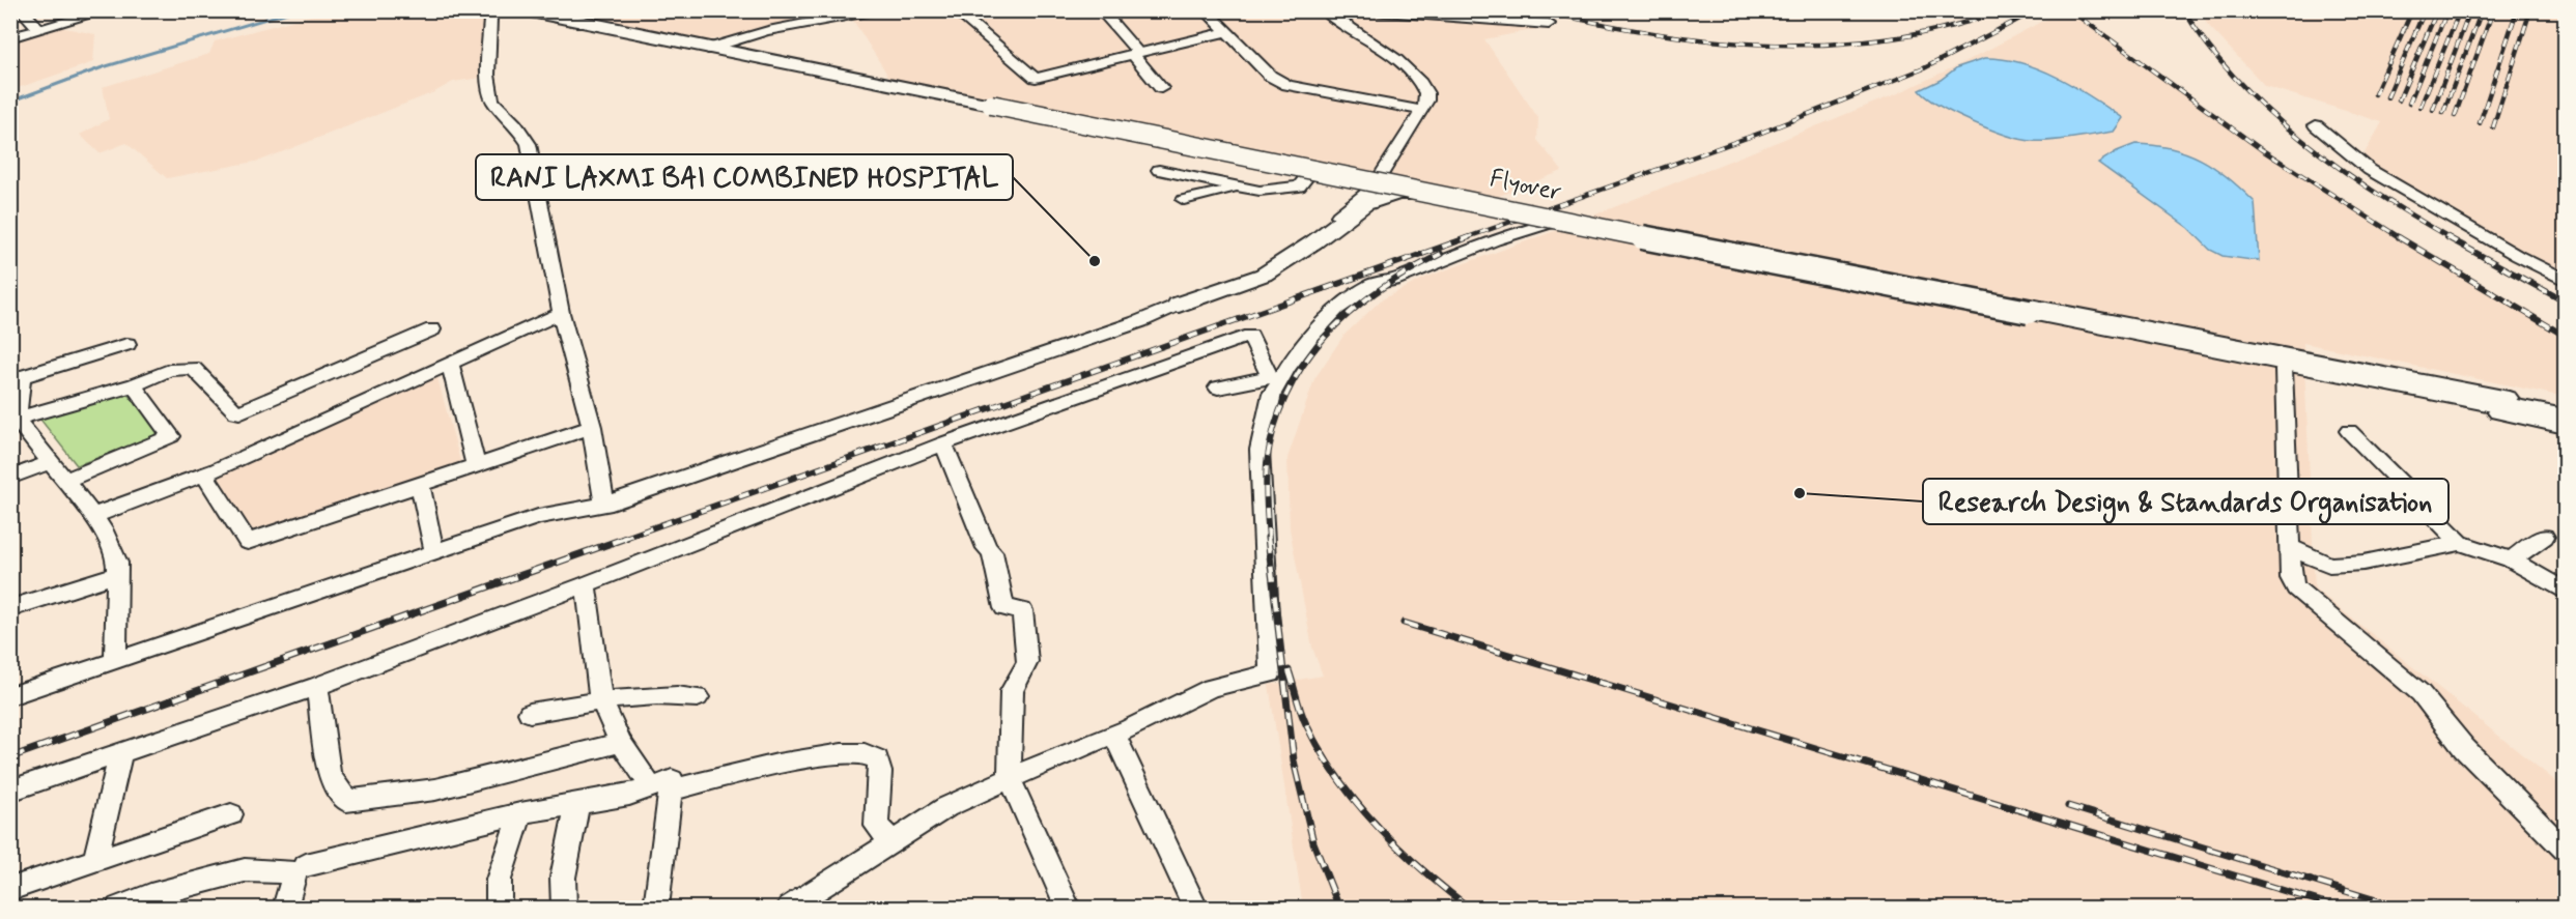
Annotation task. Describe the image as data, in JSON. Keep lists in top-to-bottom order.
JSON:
{
  "streets": {
    "main road": ["Flyover"]
  },
  "places": ["RANI LAXMI BAI COMBINED HOSPITAL", "Research Design & Standards Organisation"]
}
